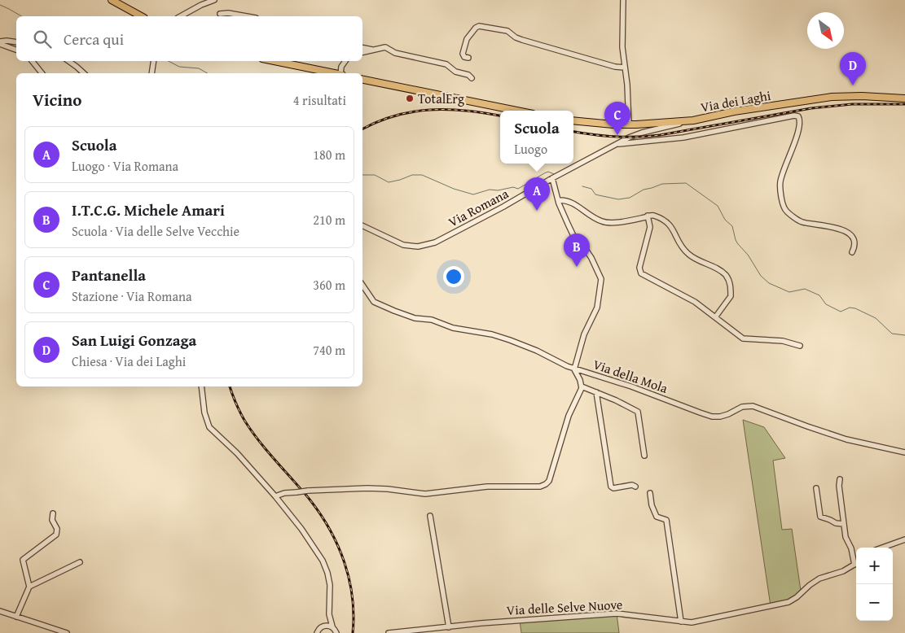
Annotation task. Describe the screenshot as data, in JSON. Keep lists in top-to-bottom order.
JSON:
{
  "streets": {
    "main road": ["Via dei Laghi"],
    "street": ["Via Romana", "Via della Mola", "Via delle Selve Nuove"]
  },
  "crossings": [
    ["Via dei Laghi", "Via Romana"]
  ],
  "places": ["TotalErg"],
  "north": "bottom right",
  "page": {
    "search": "Cerca qui",
    "pins": [
      "D",
      "C",
      "A",
      "B"
    ],
    "heading": ["Vicino", "4 risultati"],
    "popup": ["Scuola", "Luogo"],
    "list": [
      {
        "mark": "A",
        "name": "Scuola",
        "note": "Luogo · Via Romana",
        "value": "180 m"
      },
      {
        "mark": "B",
        "name": "I.T.C.G. Michele Amari",
        "note": "Scuola · Via delle Selve Vecchie",
        "value": "210 m"
      },
      {
        "mark": "C",
        "name": "Pantanella",
        "note": "Stazione · Via Romana",
        "value": "360 m"
      },
      {
        "mark": "D",
        "name": "San Luigi Gonzaga",
        "note": "Chiesa · Via dei Laghi",
        "value": "740 m"
      }
    ],
    "map_buttons": ["+", "−"]
  }
}
